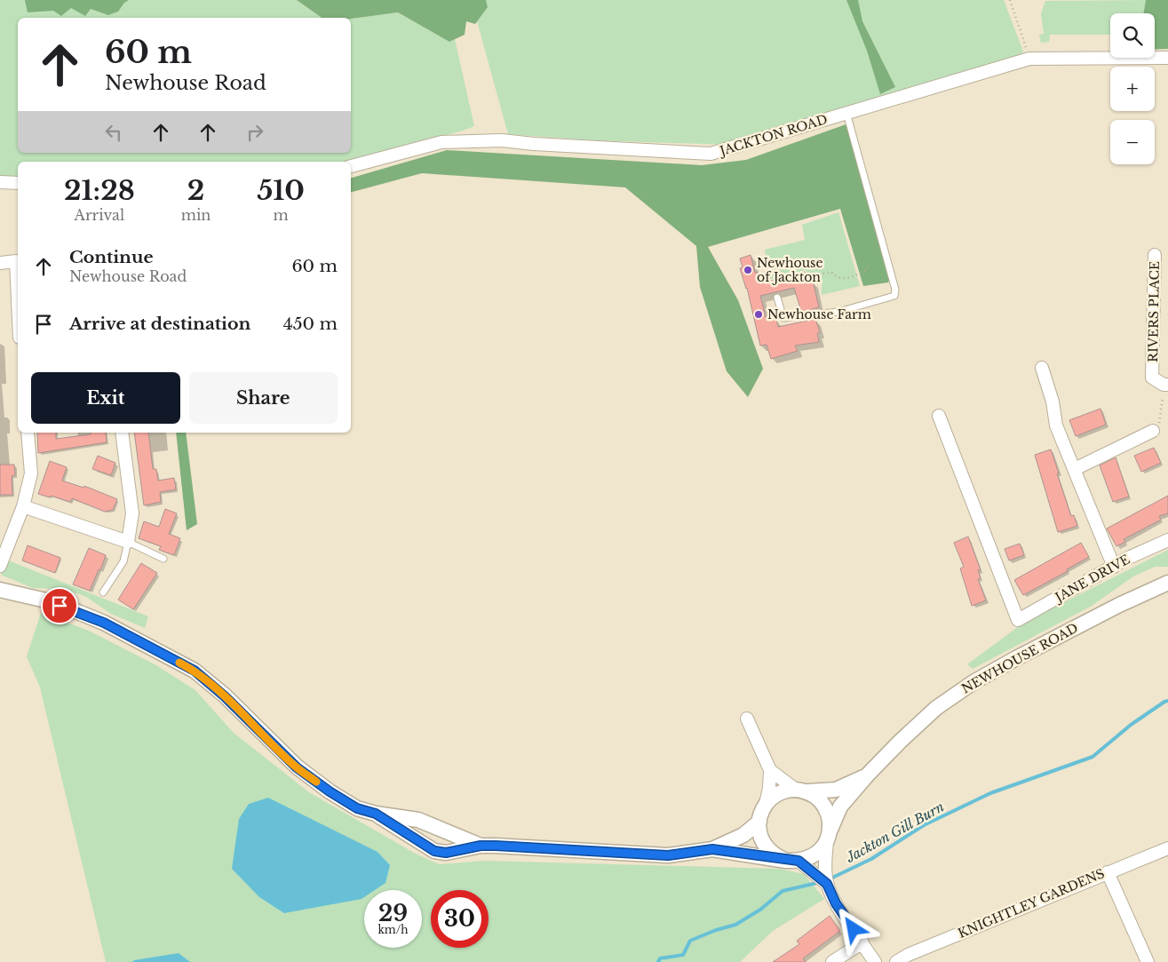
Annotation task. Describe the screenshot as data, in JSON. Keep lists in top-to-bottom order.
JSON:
{
  "streets": {
    "street": [
      "JACKTON ROAD",
      "RIVERS PLACE",
      "JANE DRIVE",
      "NEWHOUSE ROAD",
      "KNIGHTLEY GARDENS"
    ]
  },
  "water": ["Jackton Gill Burn"],
  "places": ["Newhouse of Jackton", "Newhouse Farm"],
  "page": {
    "map_buttons": ["+", "−"],
    "turn": ["60 m", "Newhouse Road"],
    "eta": [
      "21:28",
      "Arrival",
      "2",
      "min",
      "510",
      "m"
    ],
    "list": [
      {
        "name": "Continue",
        "note": "Newhouse Road",
        "value": "60 m"
      },
      {
        "name": "Arrive at destination",
        "value": "450 m"
      }
    ],
    "buttons": ["Exit", "Share"],
    "speed": "29 km/h",
    "limit": "30"
  }
}
